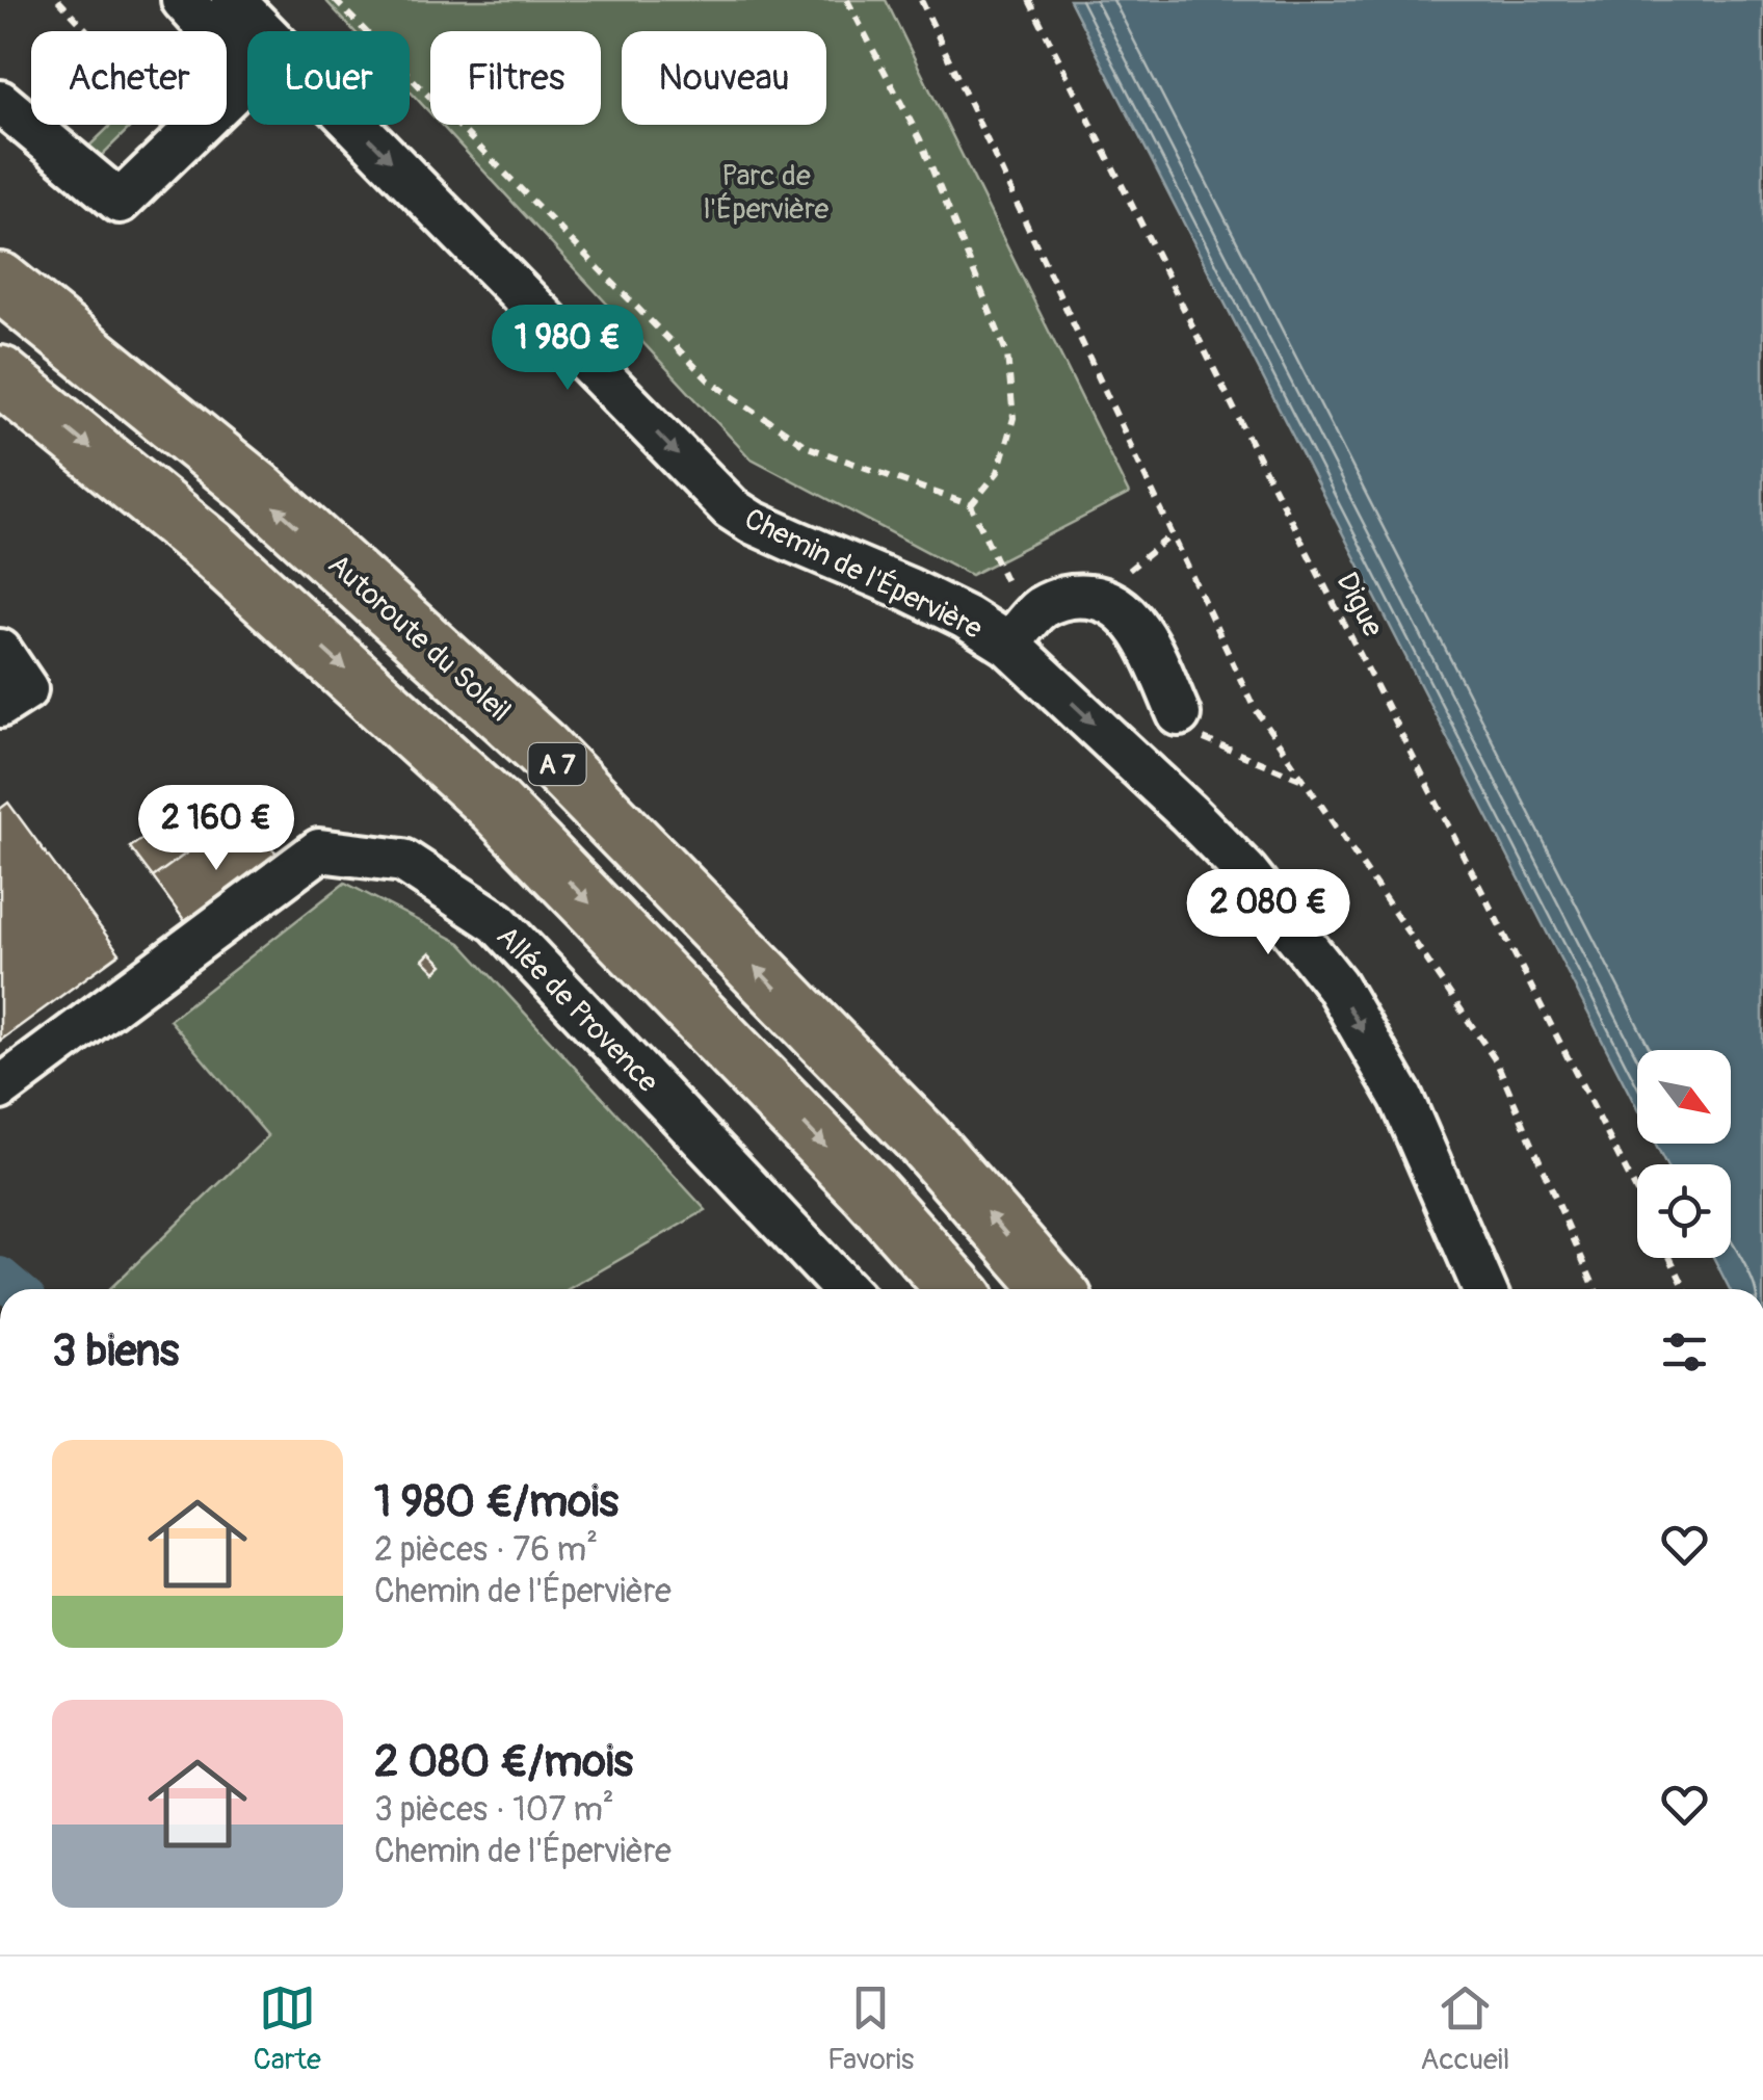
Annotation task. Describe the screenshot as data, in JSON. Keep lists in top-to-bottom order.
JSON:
{
  "streets": {
    "highway": ["Autoroute du Soleil", "A 7"],
    "street": ["Chemin de l'Épervière", "Allée de Provence"],
    "path": ["Digue"]
  },
  "one_way": ["Chemin de l'Épervière"],
  "parks": ["Parc de l'Épervière"],
  "north": "bottom right",
  "page": {
    "chip": [
      "Acheter",
      "Louer",
      "Filtres",
      "Nouveau"
    ],
    "price": ["1 980 €", "2 160 €", "2 080 €"],
    "heading": "3 biens",
    "list": [
      {
        "name": "1 980 €/mois",
        "note": "2 pièces · 76 m² · Chemin de l'Épervière"
      },
      {
        "name": "2 080 €/mois",
        "note": "3 pièces · 107 m² · Chemin de l'Épervière"
      }
    ],
    "tabs": ["Carte", "Favoris", "Accueil"]
  }
}
